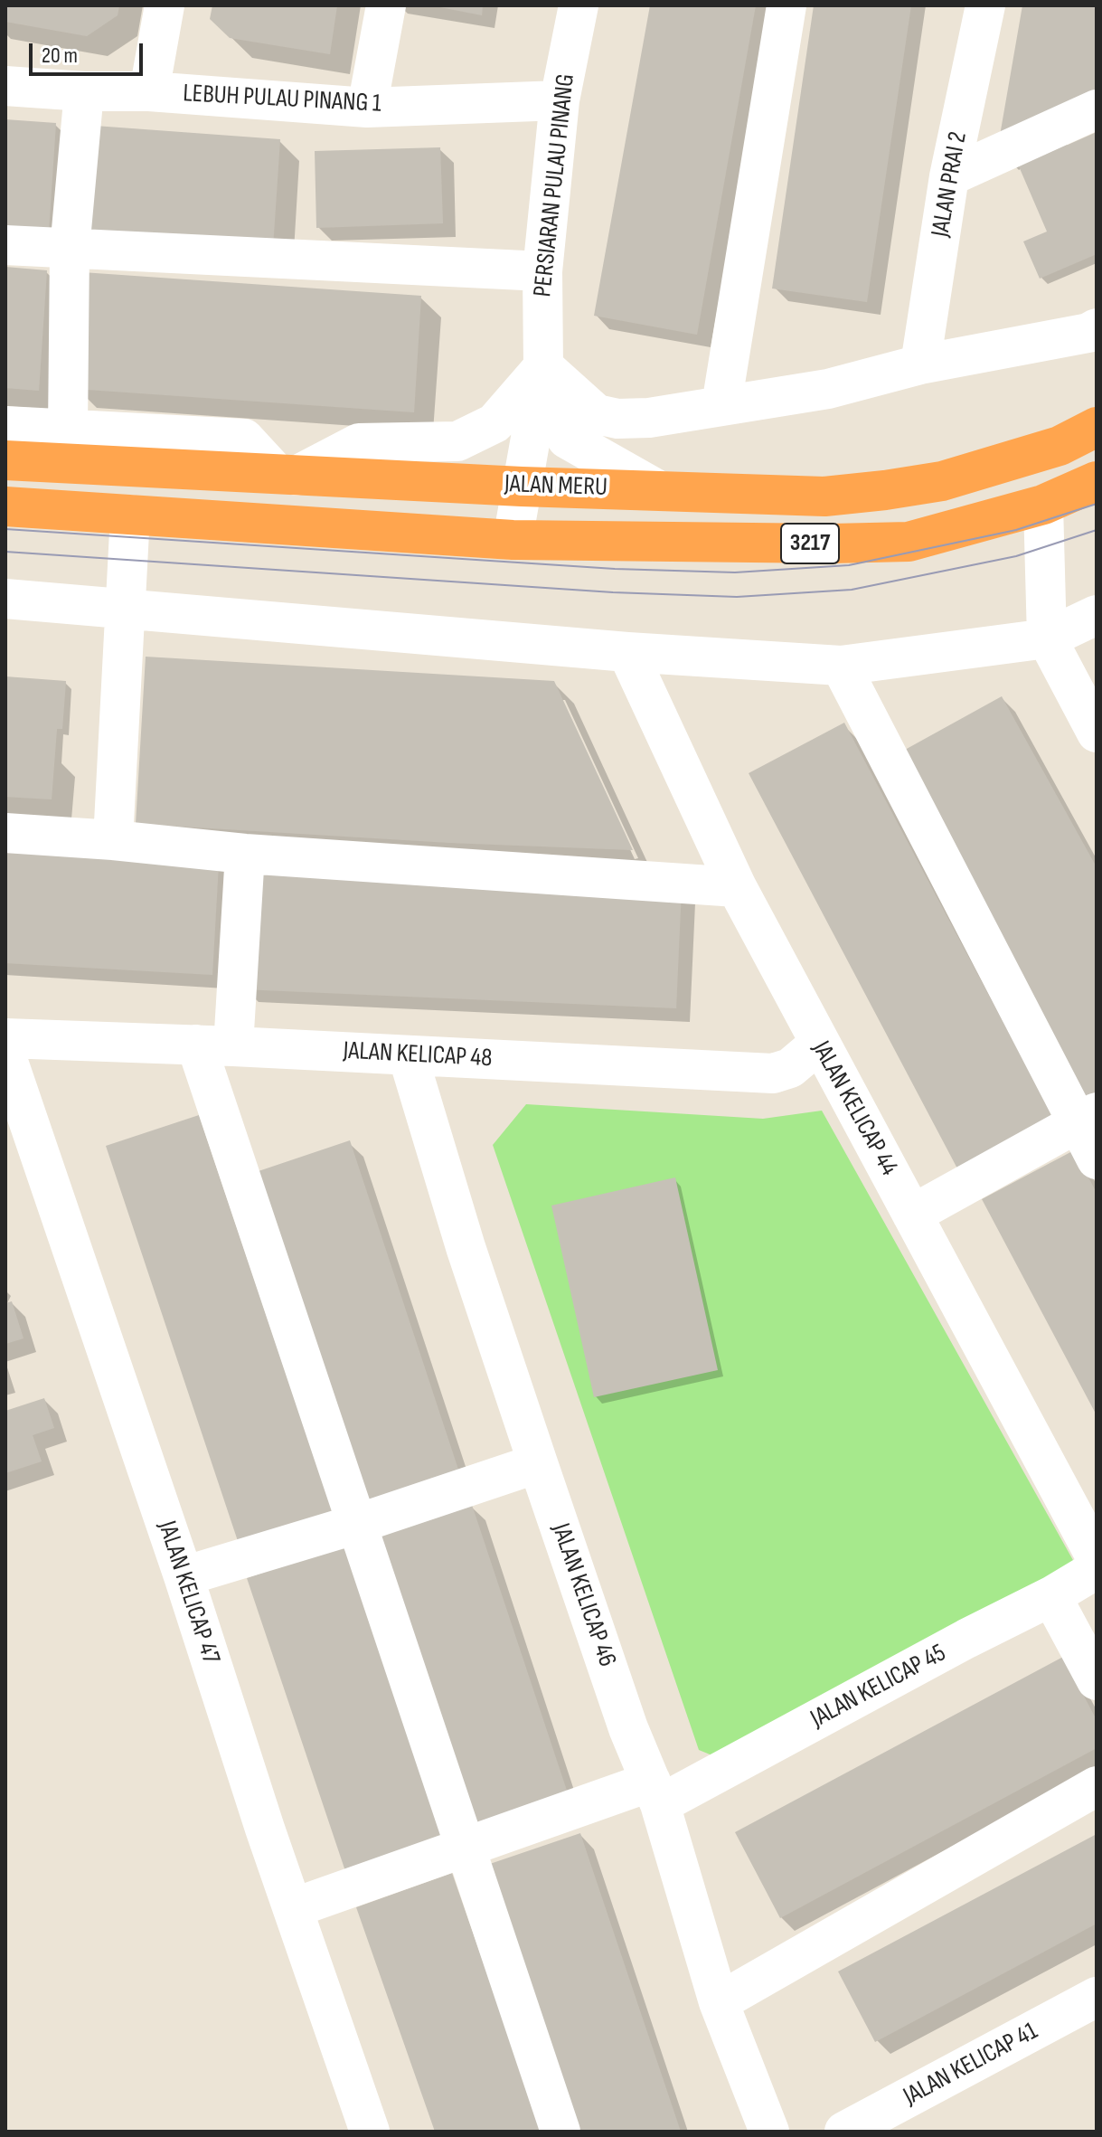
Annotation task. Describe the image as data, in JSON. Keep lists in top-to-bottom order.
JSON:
{
  "streets": {
    "highway": ["JALAN MERU", "3217"],
    "street": [
      "LEBUH PULAU PINANG 1",
      "JALAN PRAI 2",
      "PERSIARAN PULAU PINANG",
      "JALAN KELICAP 48",
      "JALAN KELICAP 44",
      "JALAN KELICAP 47",
      "JALAN KELICAP 46",
      "JALAN KELICAP 45",
      "JALAN KELICAP 41"
    ]
  },
  "crossings": [
    ["LEBUH PULAU PINANG 1", "PERSIARAN PULAU PINANG"],
    ["JALAN KELICAP 48", "JALAN KELICAP 44"],
    ["JALAN KELICAP 48", "JALAN KELICAP 46"],
    ["JALAN KELICAP 47", "JALAN KELICAP 45"],
    ["JALAN KELICAP 46", "JALAN KELICAP 45"]
  ],
  "scale_bar": "20 m"
}
